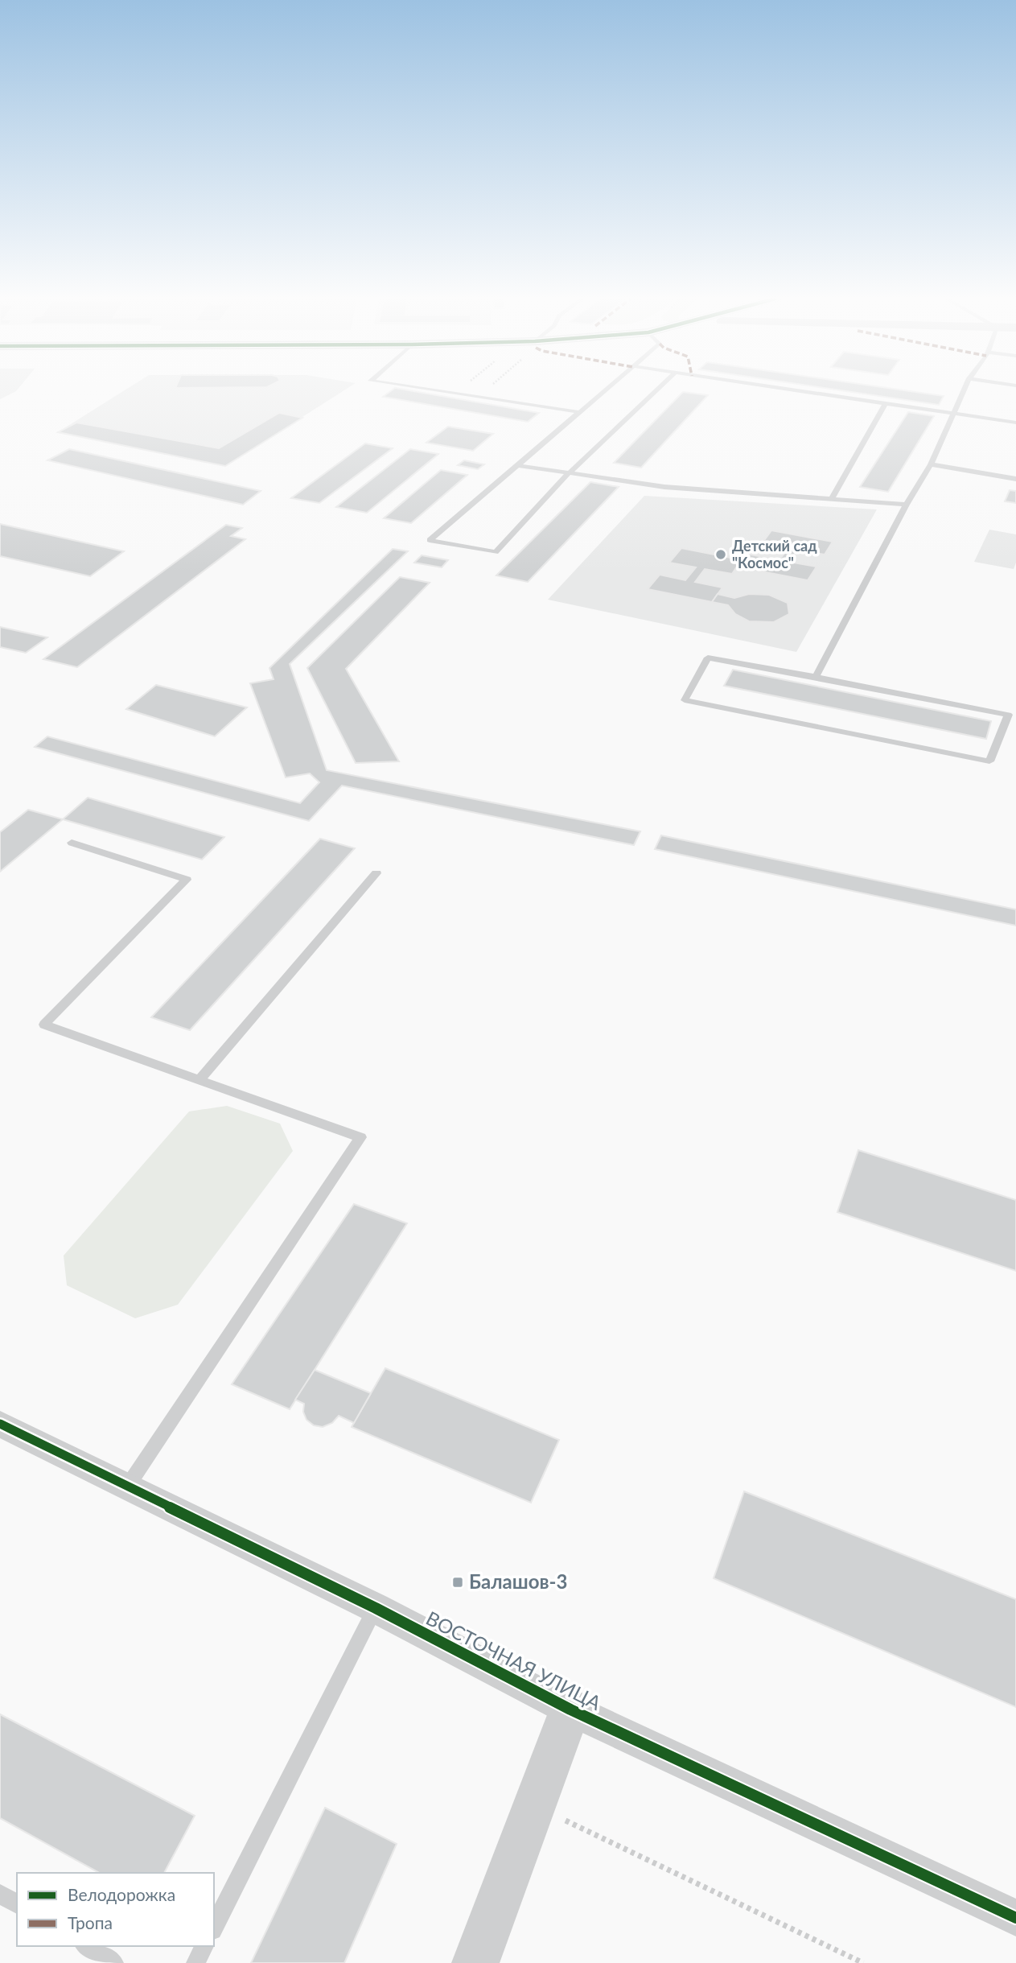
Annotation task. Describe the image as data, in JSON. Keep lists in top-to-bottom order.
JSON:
{
  "streets": {
    "street": ["ВОСТОЧНАЯ УЛИЦА"]
  },
  "places": {
    "other": ["Детский сад \"Космос\""],
    "transit": ["Балашов-3"]
  },
  "legend": ["Велодорожка", "Тропа"]
}
